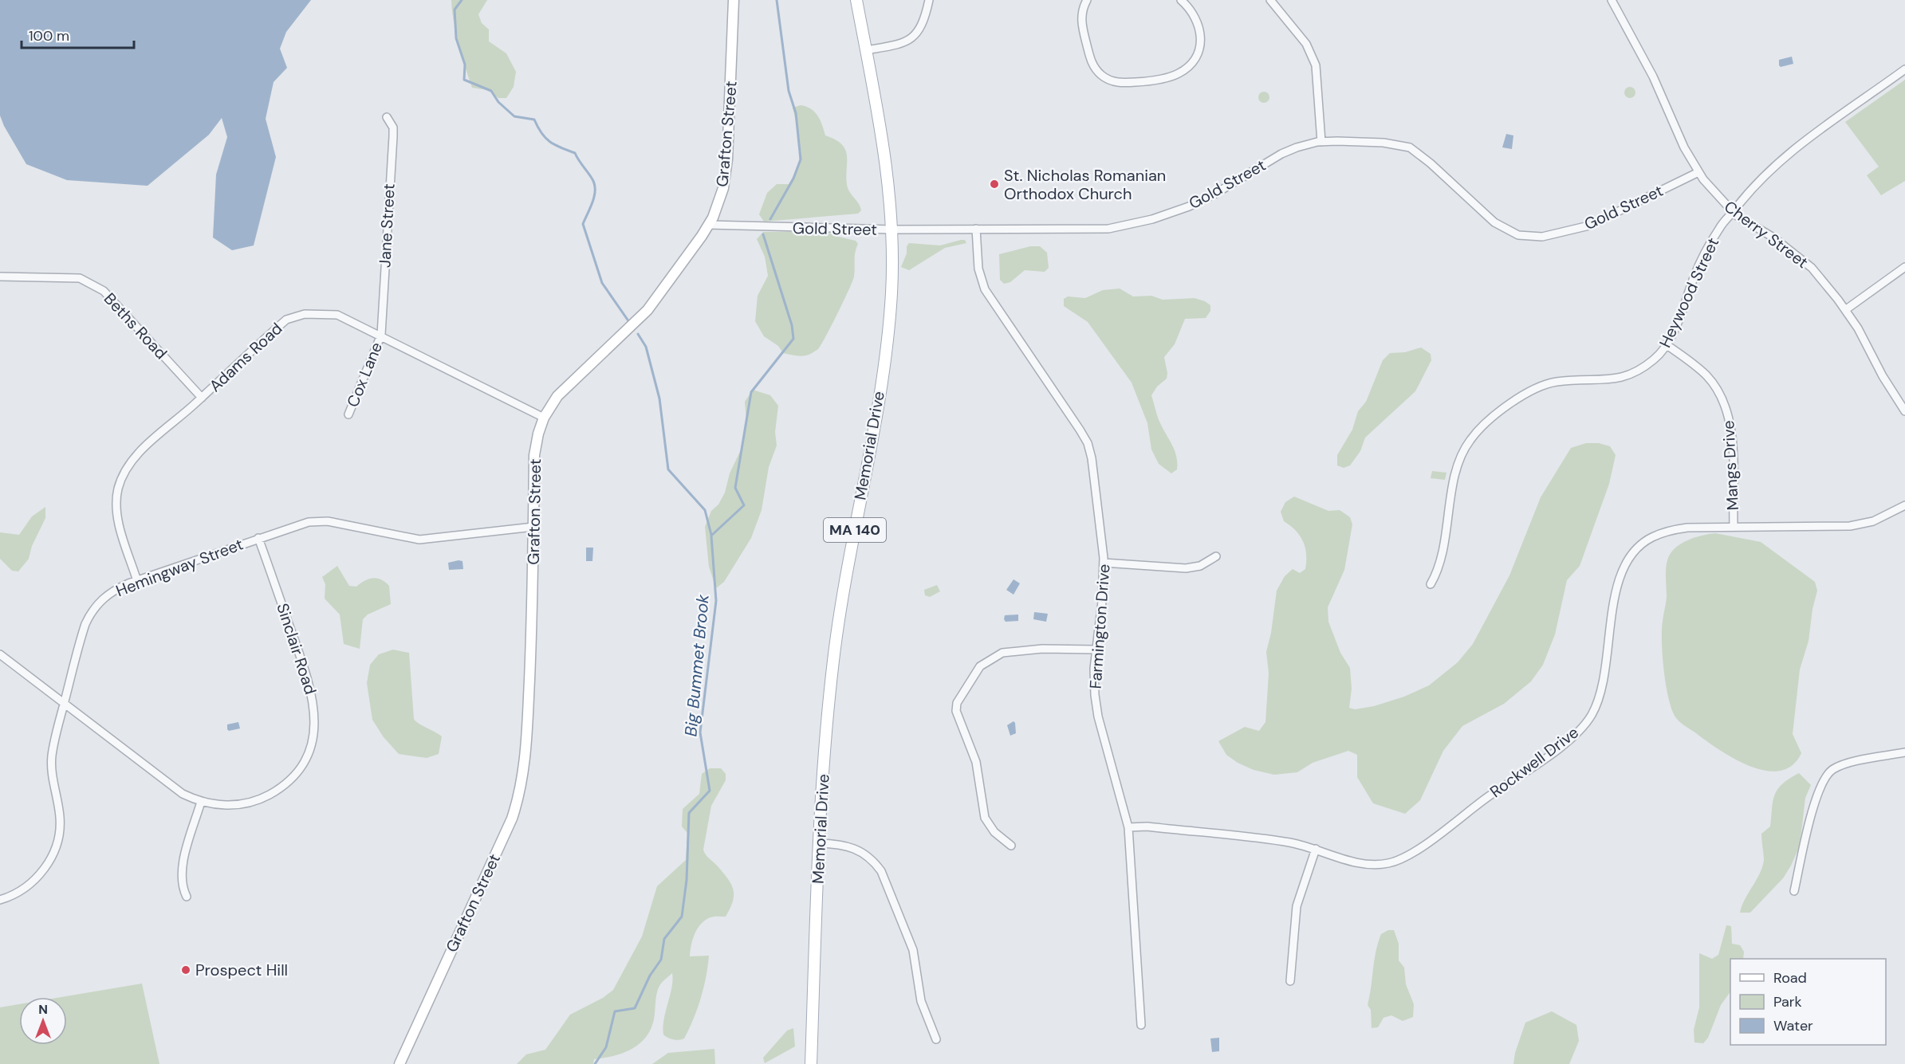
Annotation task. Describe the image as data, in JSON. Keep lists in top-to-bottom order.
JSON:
{
  "streets": {
    "main road": ["Memorial Drive", "MA 140"],
    "street": [
      "Grafton Street",
      "Gold Street",
      "Jane Street",
      "Cherry Street",
      "Heywood Street",
      "Beths Road",
      "Adams Road",
      "Cox Lane",
      "Mangs Drive",
      "Hemingway Street",
      "Farmington Drive",
      "Sinclair Road",
      "Rockwell Drive"
    ]
  },
  "crossings": [
    ["Grafton Street", "Gold Street"],
    ["Grafton Street", "Adams Road"],
    ["Grafton Street", "Hemingway Street"],
    ["Gold Street", "Cherry Street"],
    ["Gold Street", "Memorial Drive"],
    ["Gold Street", "Farmington Drive"],
    ["Jane Street", "Adams Road"],
    ["Jane Street", "Cox Lane"],
    ["Cherry Street", "Heywood Street"],
    ["Heywood Street", "Mangs Drive"],
    ["Beths Road", "Adams Road"],
    ["Adams Road", "Cox Lane"],
    ["Adams Road", "Hemingway Street"],
    ["Mangs Drive", "Rockwell Drive"],
    ["Hemingway Street", "Sinclair Road"],
    ["Farmington Drive", "Rockwell Drive"]
  ],
  "water": ["Big Bummet Brook"],
  "places": ["St. Nicholas Romanian Orthodox Church", "Prospect Hill"],
  "legend": ["Road", "Park", "Water"],
  "scale_bar": "100 m",
  "north": "top"
}
